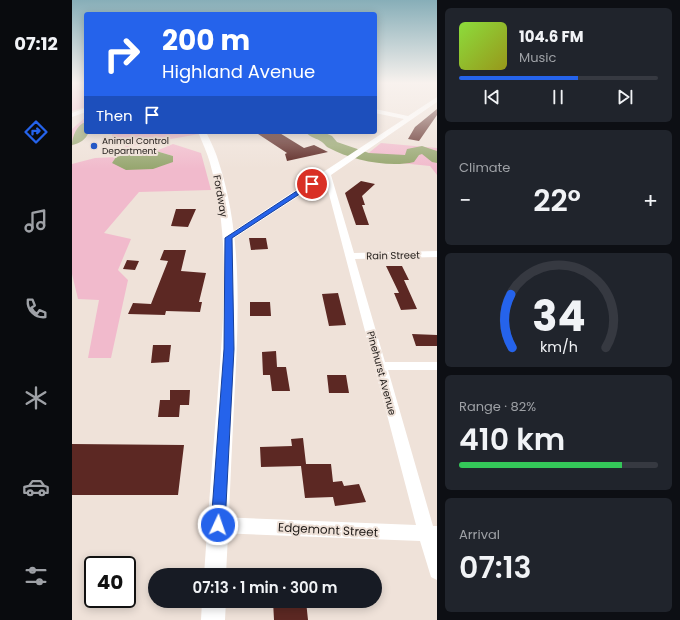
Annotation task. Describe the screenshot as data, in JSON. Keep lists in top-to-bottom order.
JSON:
{
  "streets": {
    "street": [
      "Fordway",
      "Rain Street",
      "Pinehurst Avenue",
      "Edgemont Street"
    ]
  },
  "crossings": [
    ["Fordway", "Edgemont Street"],
    ["Rain Street", "Pinehurst Avenue"],
    ["Pinehurst Avenue", "Edgemont Street"]
  ],
  "places": ["Animal Control Department"],
  "page": {
    "tabs": "07:12",
    "turn": ["200 m", "Highland Avenue"],
    "song": ["104.6 FM", "Music"],
    "then": "Then",
    "tile": [
      "Climate",
      ["Range · 82%", "410 km"],
      ["Arrival", "07:13"]
    ],
    "heat": ["−", "22°", "+"],
    "limit": "40",
    "trip": "07:13 · 1 min · 300 m",
    "gauge": ["34", "km/h"]
  }
}
